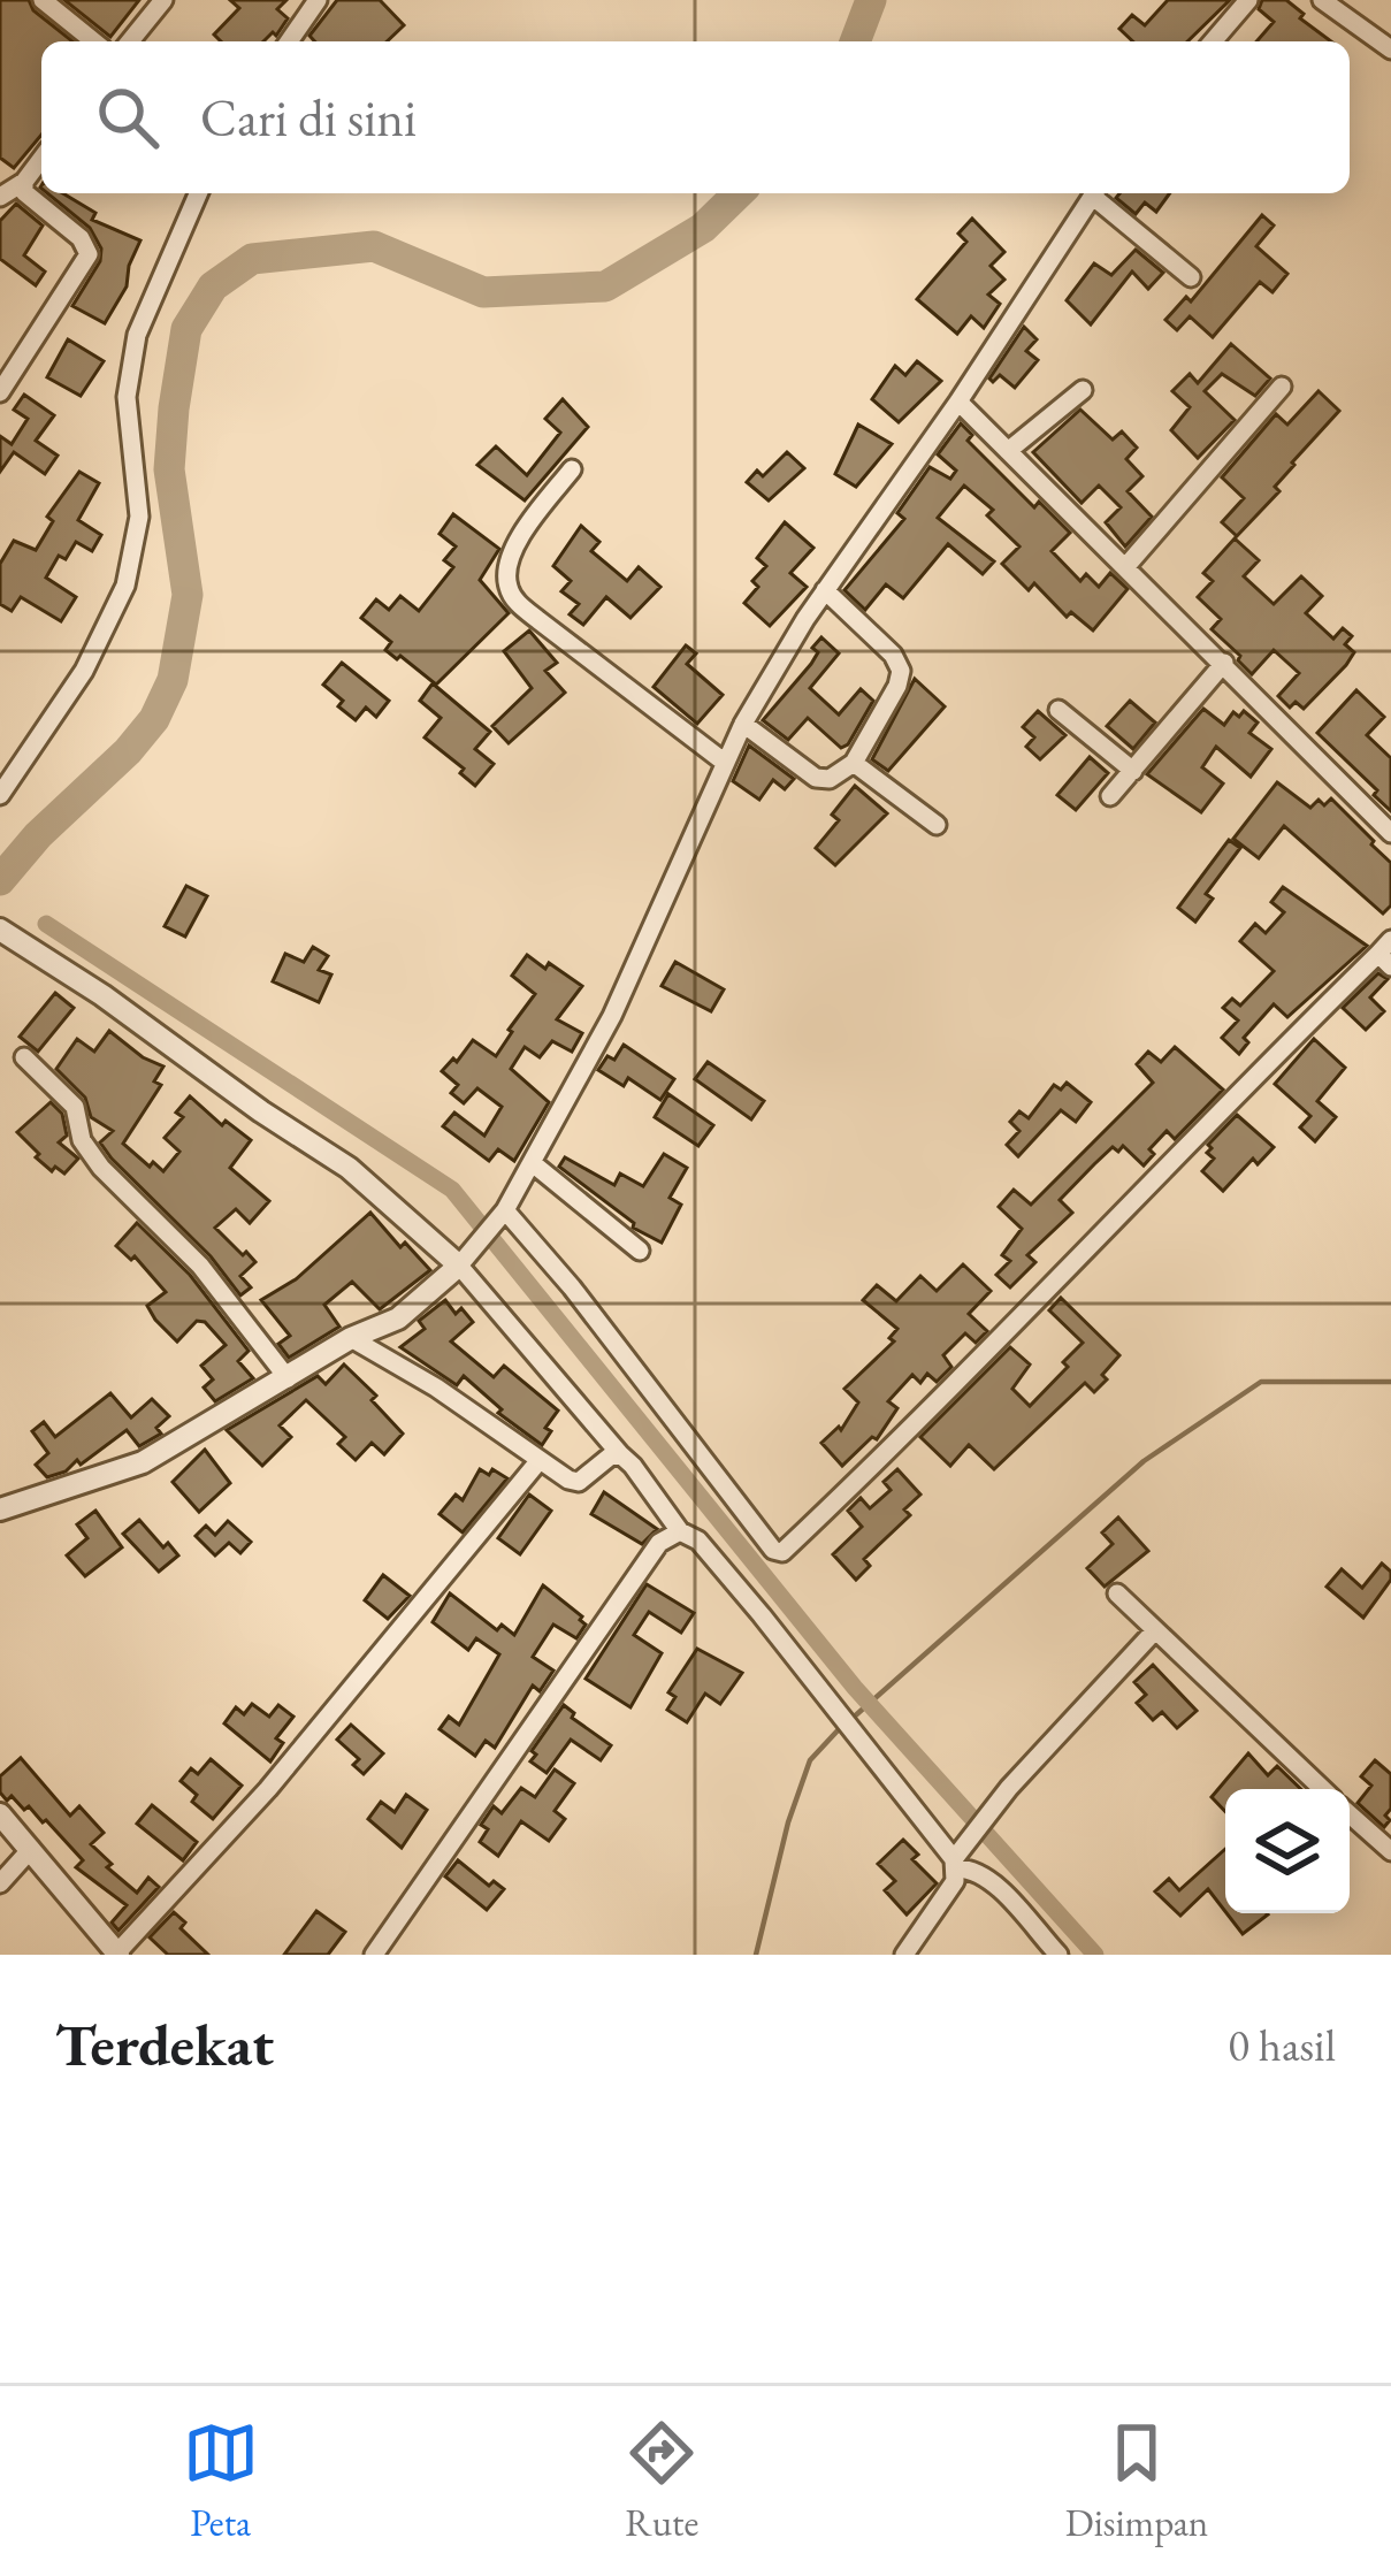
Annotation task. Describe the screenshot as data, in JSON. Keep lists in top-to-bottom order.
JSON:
{
  "page": {
    "search": "Cari di sini",
    "heading": ["Terdekat", "0 hasil"],
    "nav": ["Peta", "Rute", "Disimpan"]
  }
}
